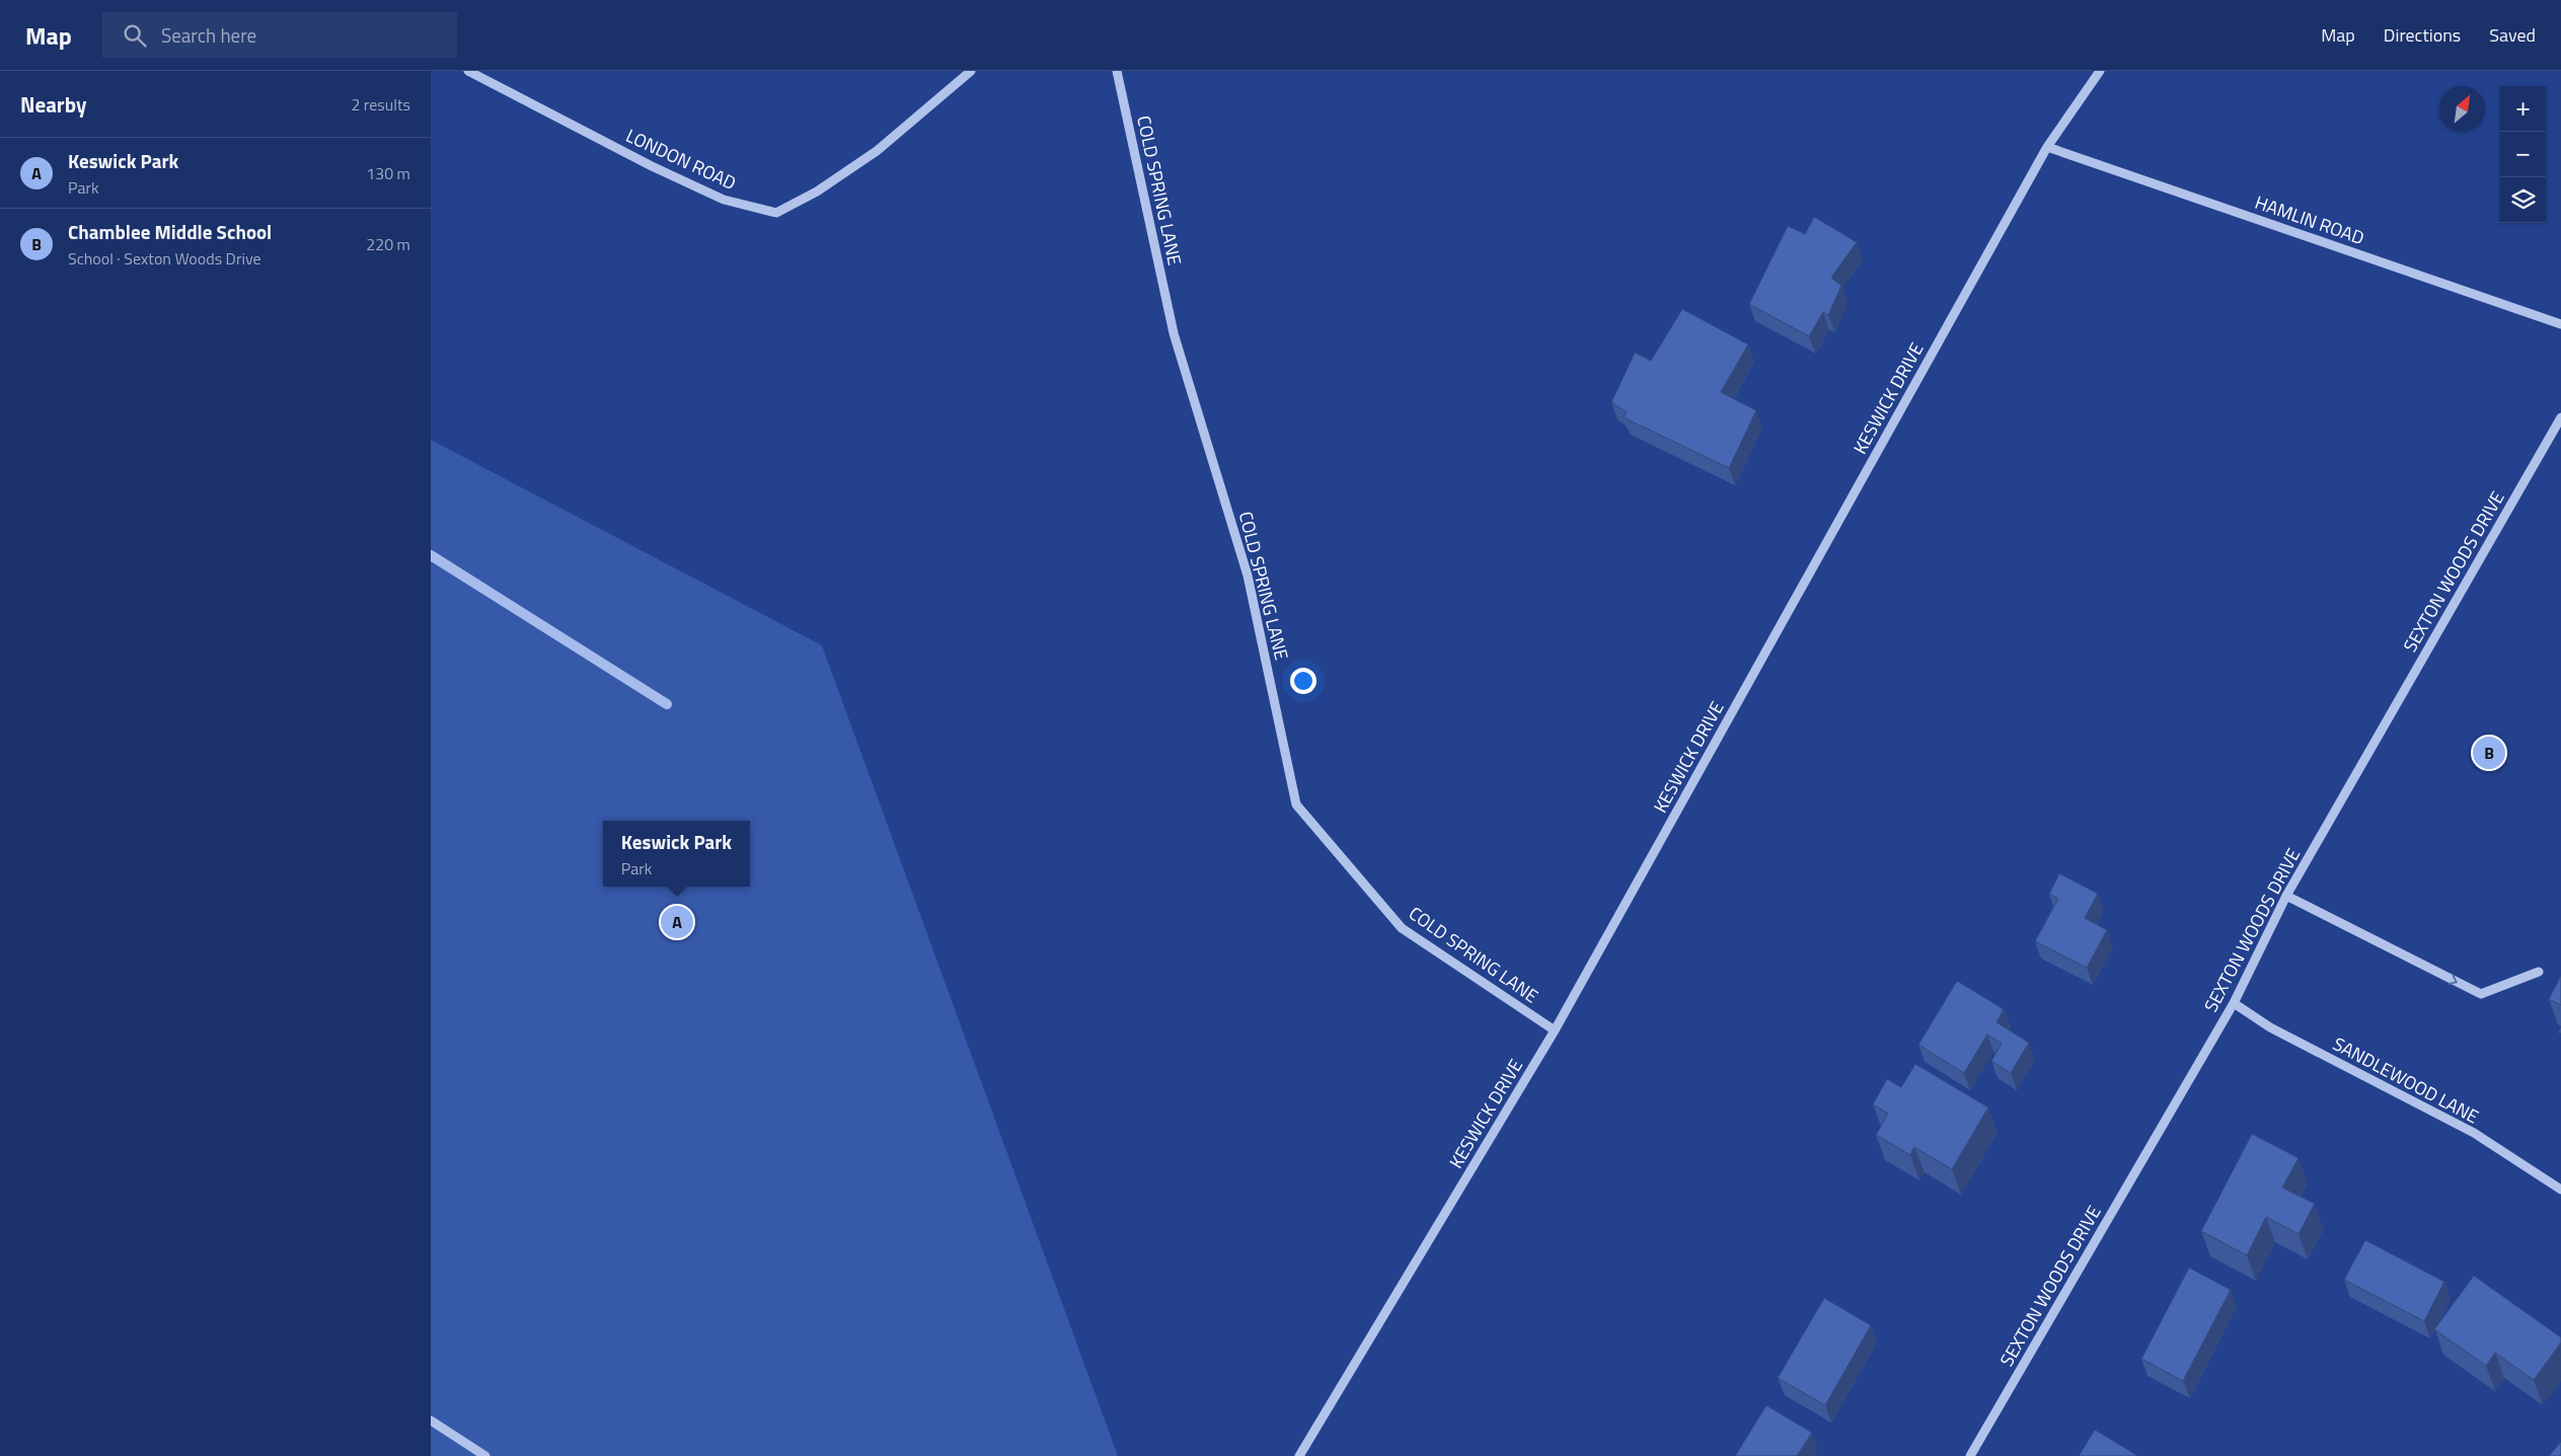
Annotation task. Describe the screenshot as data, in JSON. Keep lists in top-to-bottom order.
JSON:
{
  "streets": {
    "street": [
      "LONDON ROAD",
      "COLD SPRING LANE",
      "HAMLIN ROAD",
      "KESWICK DRIVE",
      "SEXTON WOODS DRIVE",
      "SANDLEWOOD LANE"
    ]
  },
  "crossings": [
    ["COLD SPRING LANE", "KESWICK DRIVE"],
    ["HAMLIN ROAD", "KESWICK DRIVE"],
    ["SEXTON WOODS DRIVE", "SANDLEWOOD LANE"]
  ],
  "north": "top right",
  "page": {
    "header": "Map",
    "search": "Search here",
    "nav": ["Map", "Directions", "Saved"],
    "heading": ["Nearby", "2 results"],
    "map_buttons": ["+", "−"],
    "list": [
      {
        "mark": "A",
        "name": "Keswick Park",
        "note": "Park",
        "value": "130 m"
      },
      {
        "mark": "B",
        "name": "Chamblee Middle School",
        "note": "School · Sexton Woods Drive",
        "value": "220 m"
      }
    ],
    "pins": ["B", "A"],
    "popup": ["Keswick Park", "Park"]
  }
}
